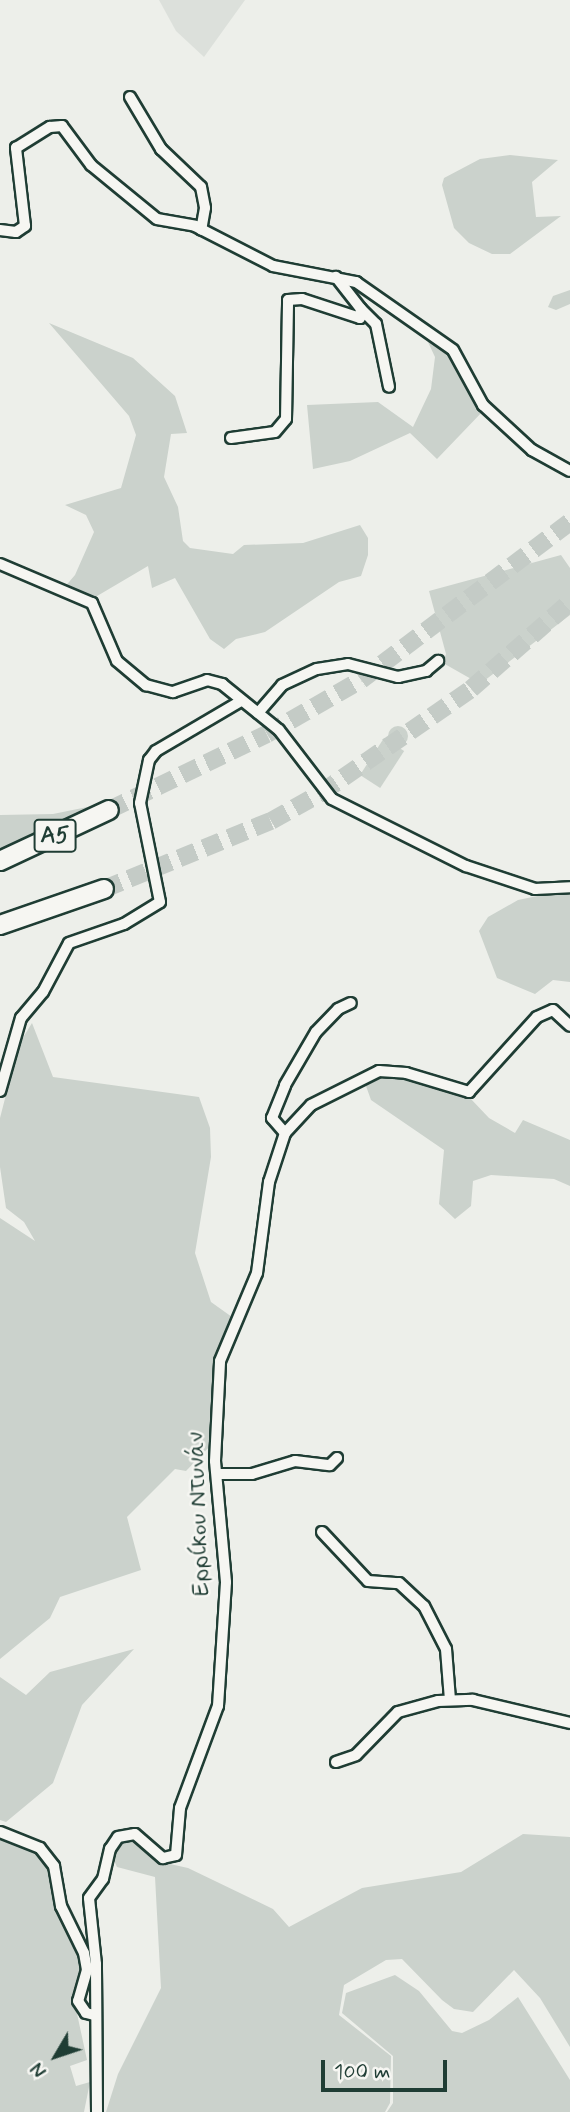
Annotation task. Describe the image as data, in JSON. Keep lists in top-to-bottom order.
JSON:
{
  "streets": {
    "highway": ["Α5"],
    "street": ["Ερρίκου Ντυνάν"]
  },
  "scale_bar": "100 m",
  "north": "bottom left"
}
